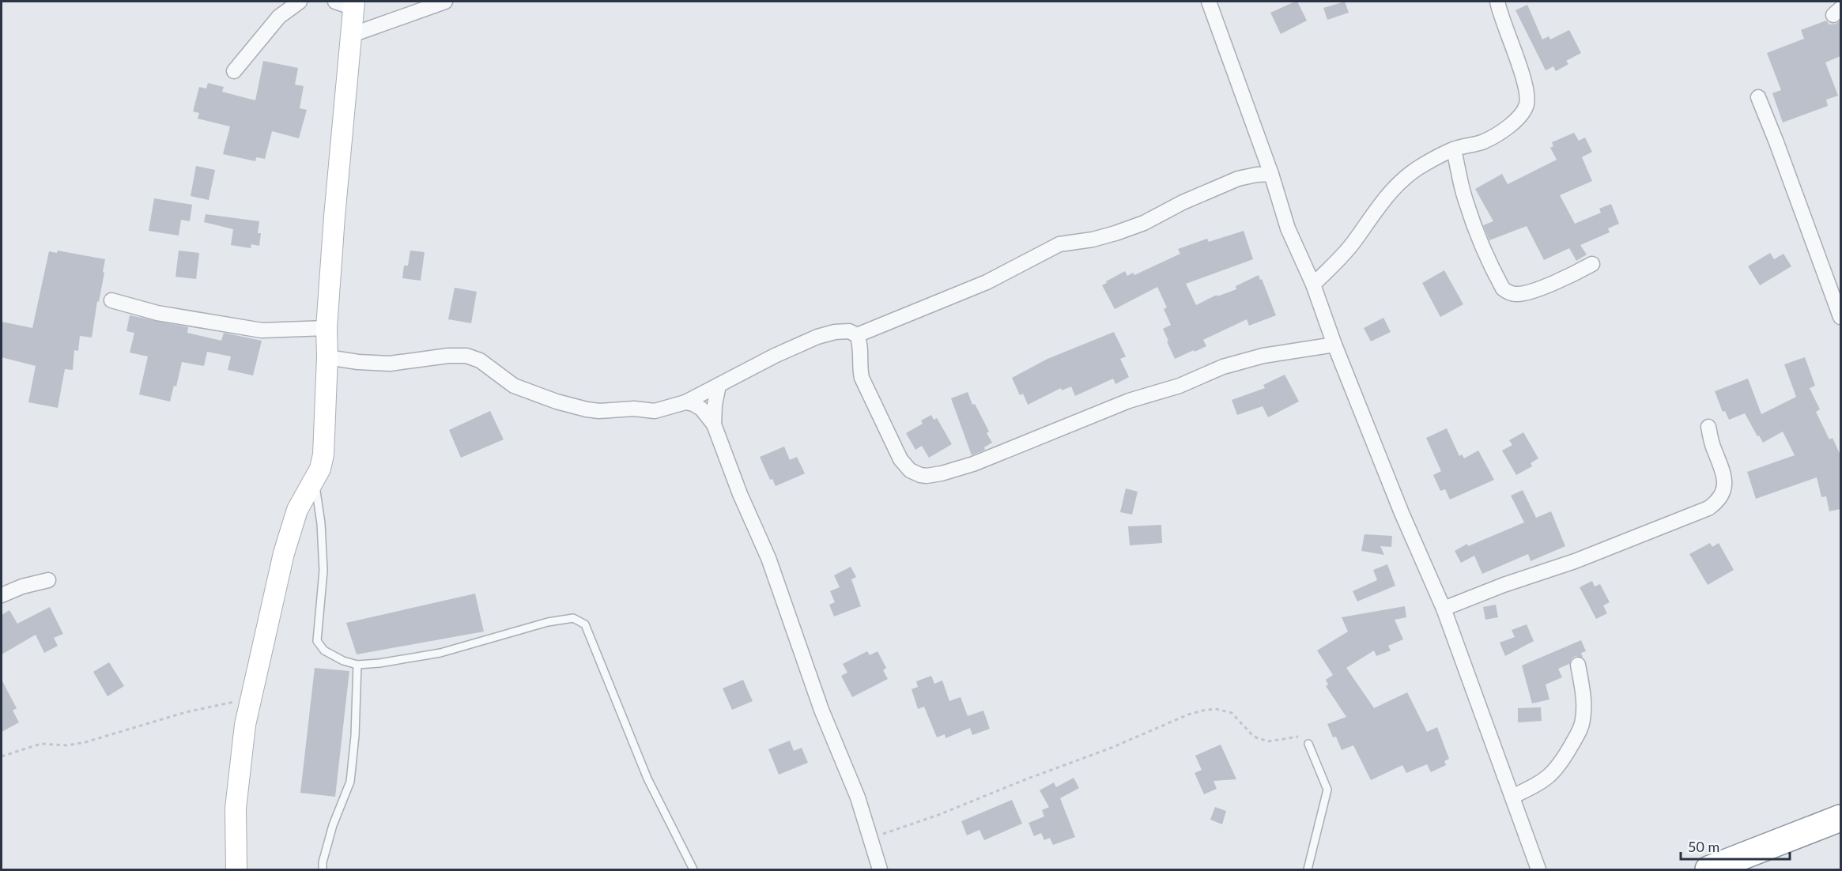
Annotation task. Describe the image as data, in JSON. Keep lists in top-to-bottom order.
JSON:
{
  "scale_bar": "50 m"
}
